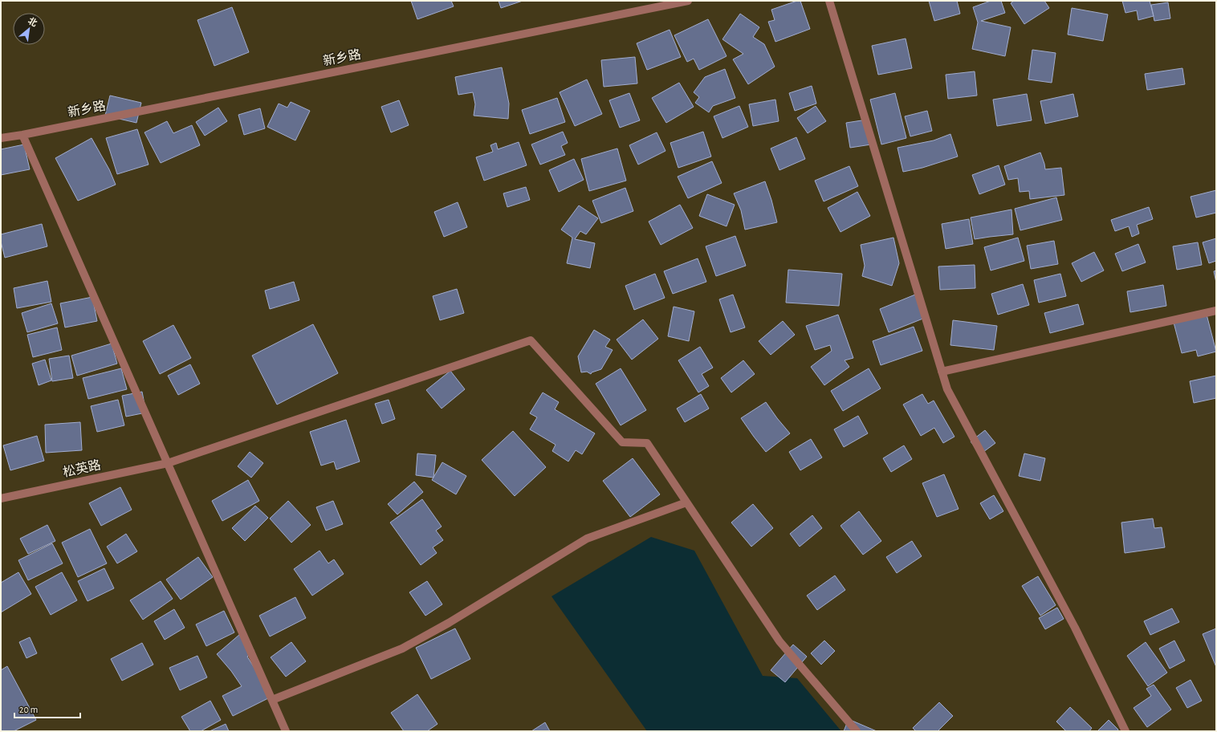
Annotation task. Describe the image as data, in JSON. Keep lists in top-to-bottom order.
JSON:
{
  "streets": {
    "street": ["新乡路", "松英路"]
  },
  "scale_bar": "20 m",
  "north": "top right"
}
